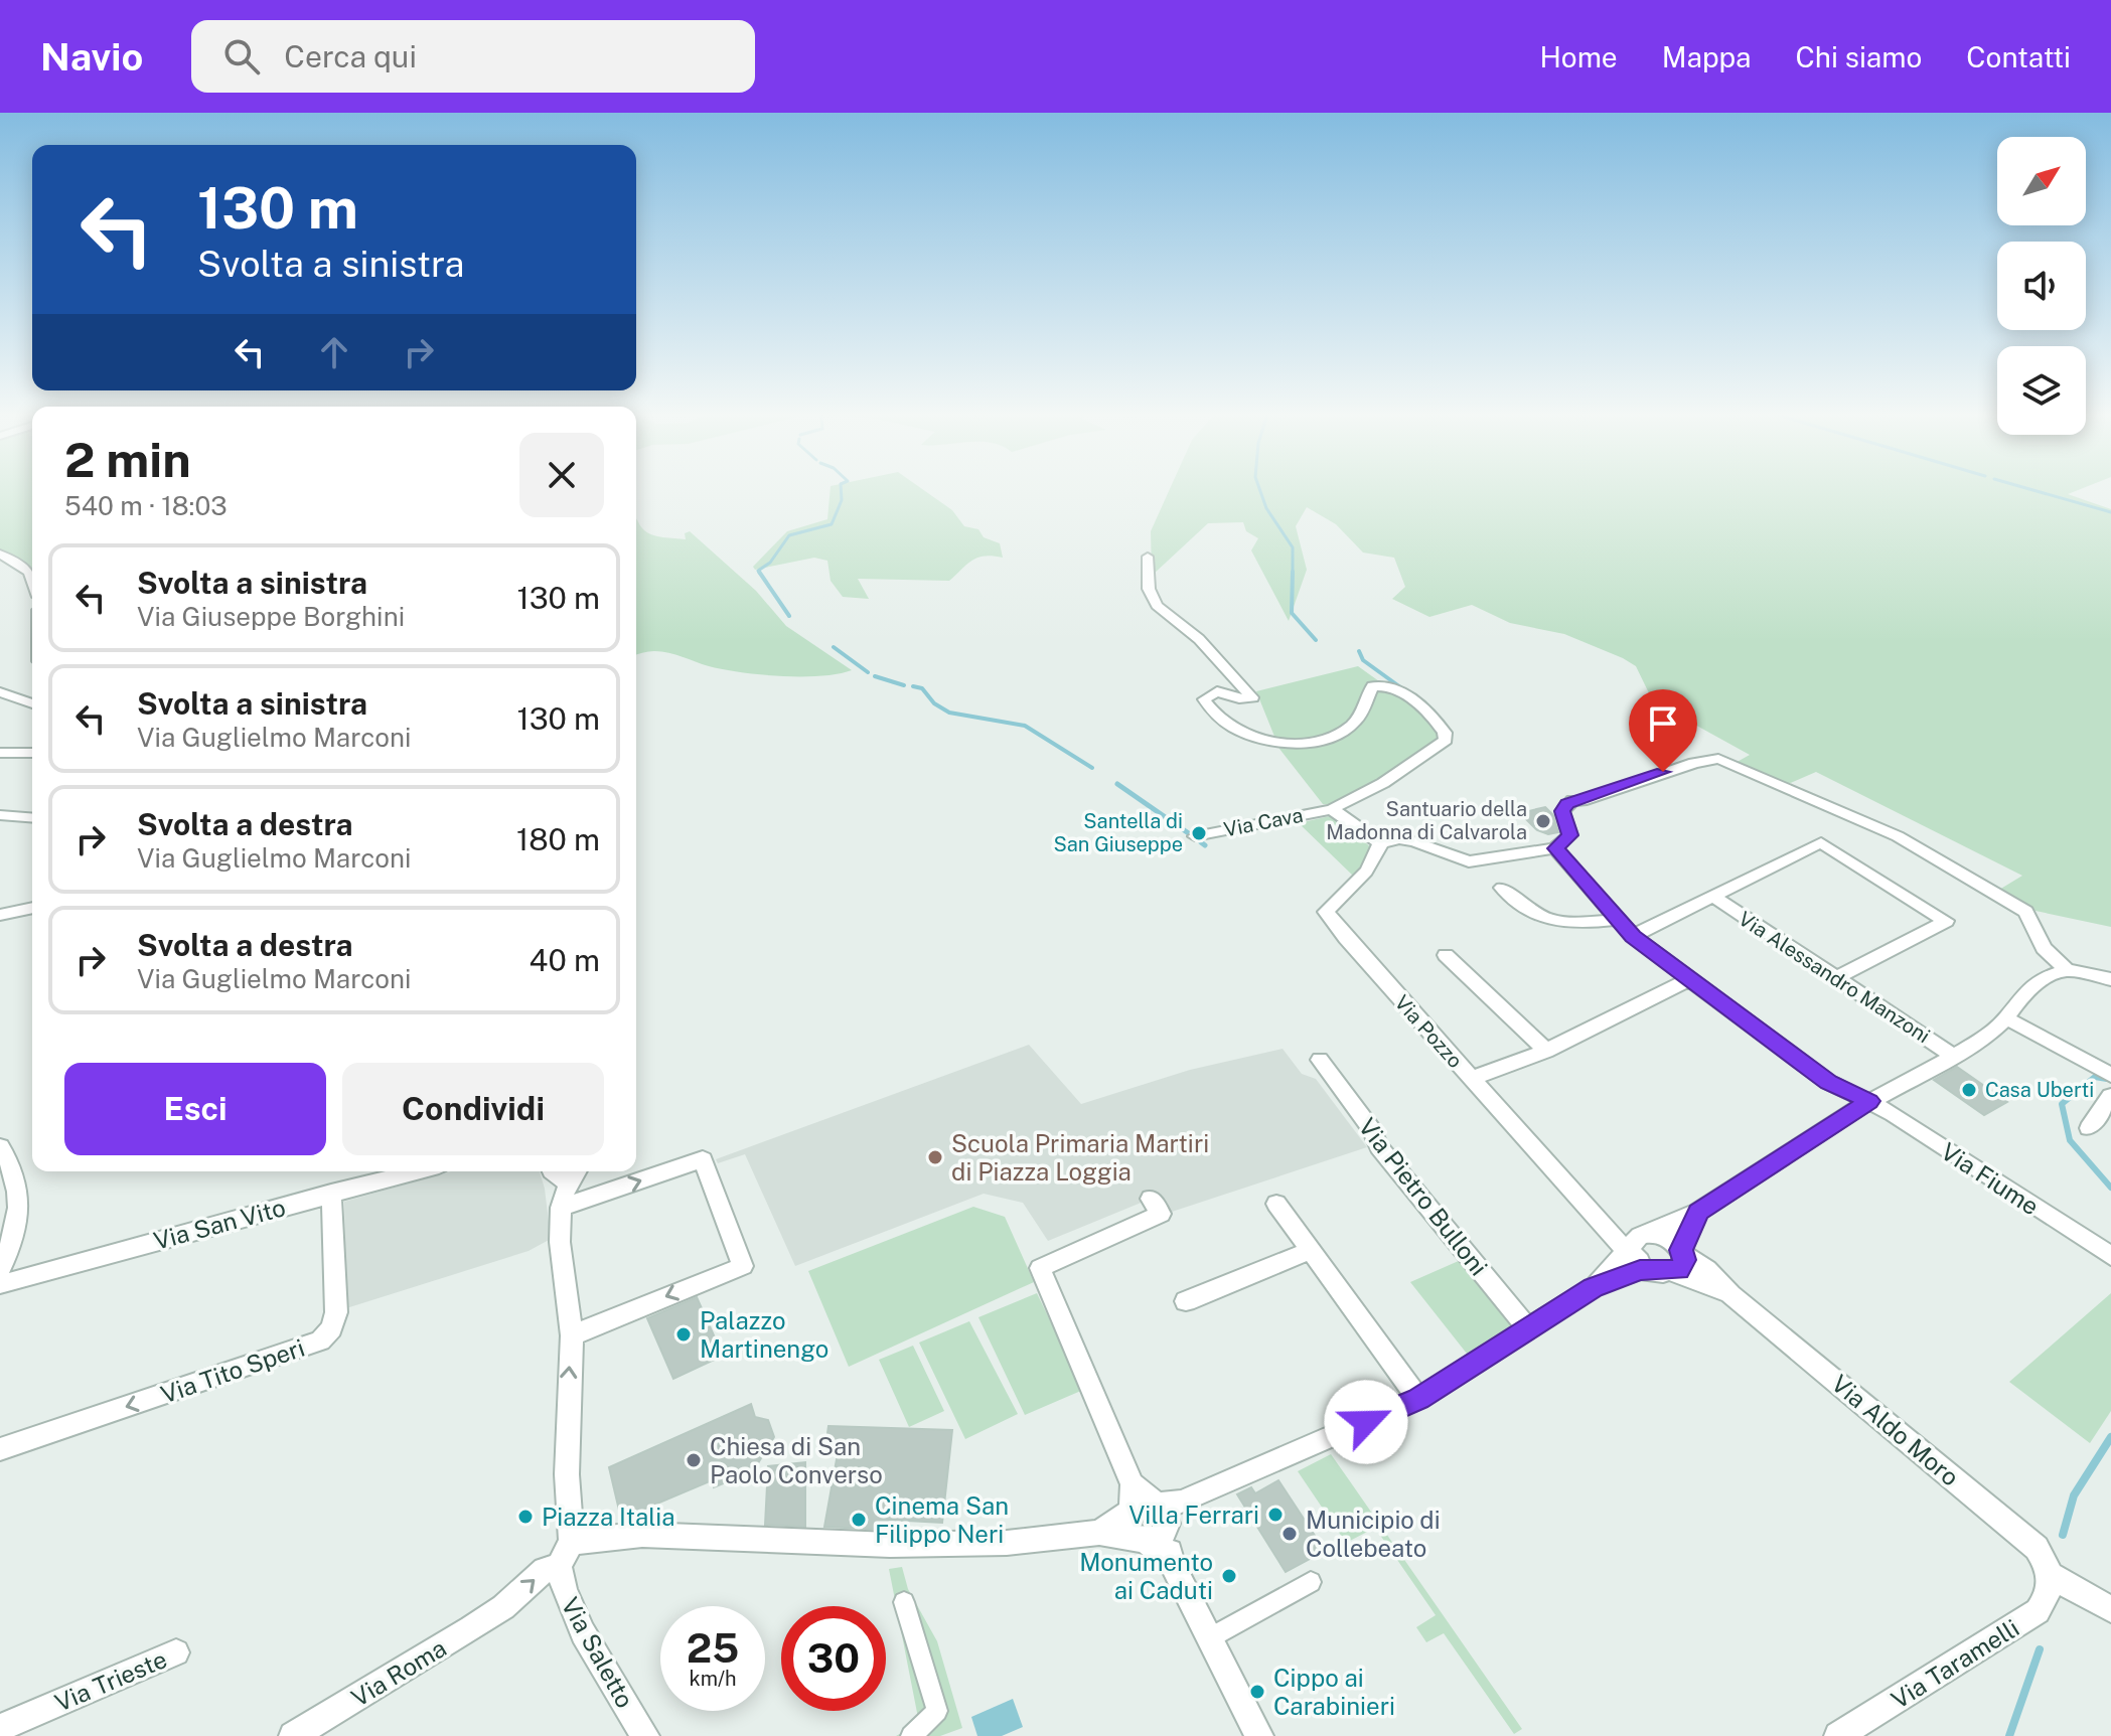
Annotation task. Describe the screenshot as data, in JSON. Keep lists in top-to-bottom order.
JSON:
{
  "streets": {
    "street": [
      "Via Cava",
      "Via Alessandro Manzoni",
      "Via Pozzo",
      "Via Fiume",
      "Via Pietro Bulloni",
      "Via San Vito",
      "Via Tito Speri",
      "Via Aldo Moro",
      "Via Saletto",
      "Via Taramelli",
      "Via Roma",
      "Via Trieste"
    ]
  },
  "crossings": [
    ["Via San Vito", "Via Tito Speri"],
    ["Via Aldo Moro", "Via Taramelli"],
    ["Via Saletto", "Via Roma"]
  ],
  "one_way": ["Via Tito Speri", "Via Roma"],
  "places": [
    "Santuario della Madonna di Calvarola",
    "Santella di San Giuseppe",
    "Casa Uberti",
    "Scuola Primaria Martiri di Piazza Loggia",
    "Palazzo Martinengo",
    "Chiesa di San Paolo Converso",
    "Villa Ferrari",
    "Piazza Italia",
    "Cinema San Filippo Neri",
    "Municipio di Collebeato",
    "Monumento ai Caduti",
    "Cippo ai Carabinieri"
  ],
  "north": "top right",
  "page": {
    "header": "Navio",
    "search": "Cerca qui",
    "nav": [
      "Home",
      "Mappa",
      "Chi siamo",
      "Contatti"
    ],
    "turn": ["130 m", "Svolta a sinistra"],
    "heading": ["2 min", "540 m · 18:03"],
    "list": [
      {
        "name": "Svolta a sinistra",
        "note": "Via Giuseppe Borghini",
        "value": "130 m"
      },
      {
        "name": "Svolta a sinistra",
        "note": "Via Guglielmo Marconi",
        "value": "130 m"
      },
      {
        "name": "Svolta a destra",
        "note": "Via Guglielmo Marconi",
        "value": "180 m"
      },
      {
        "name": "Svolta a destra",
        "note": "Via Guglielmo Marconi",
        "value": "40 m"
      }
    ],
    "buttons": ["Esci", "Condividi"],
    "speed": "25 km/h",
    "limit": "30"
  }
}
